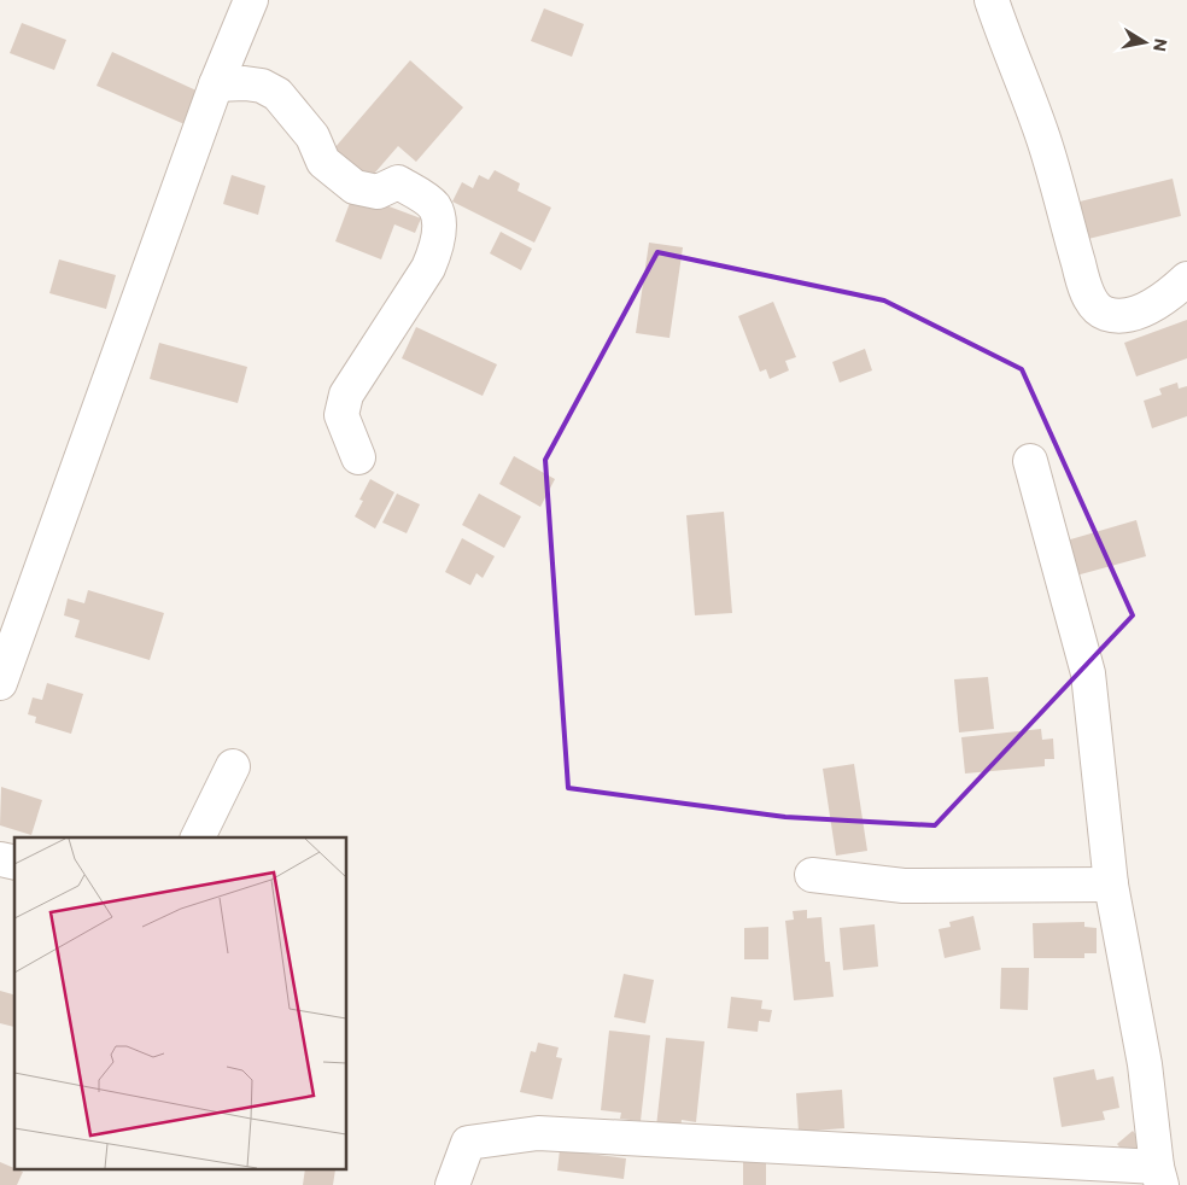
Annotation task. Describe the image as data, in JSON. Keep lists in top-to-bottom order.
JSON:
{
  "north": "right"
}
